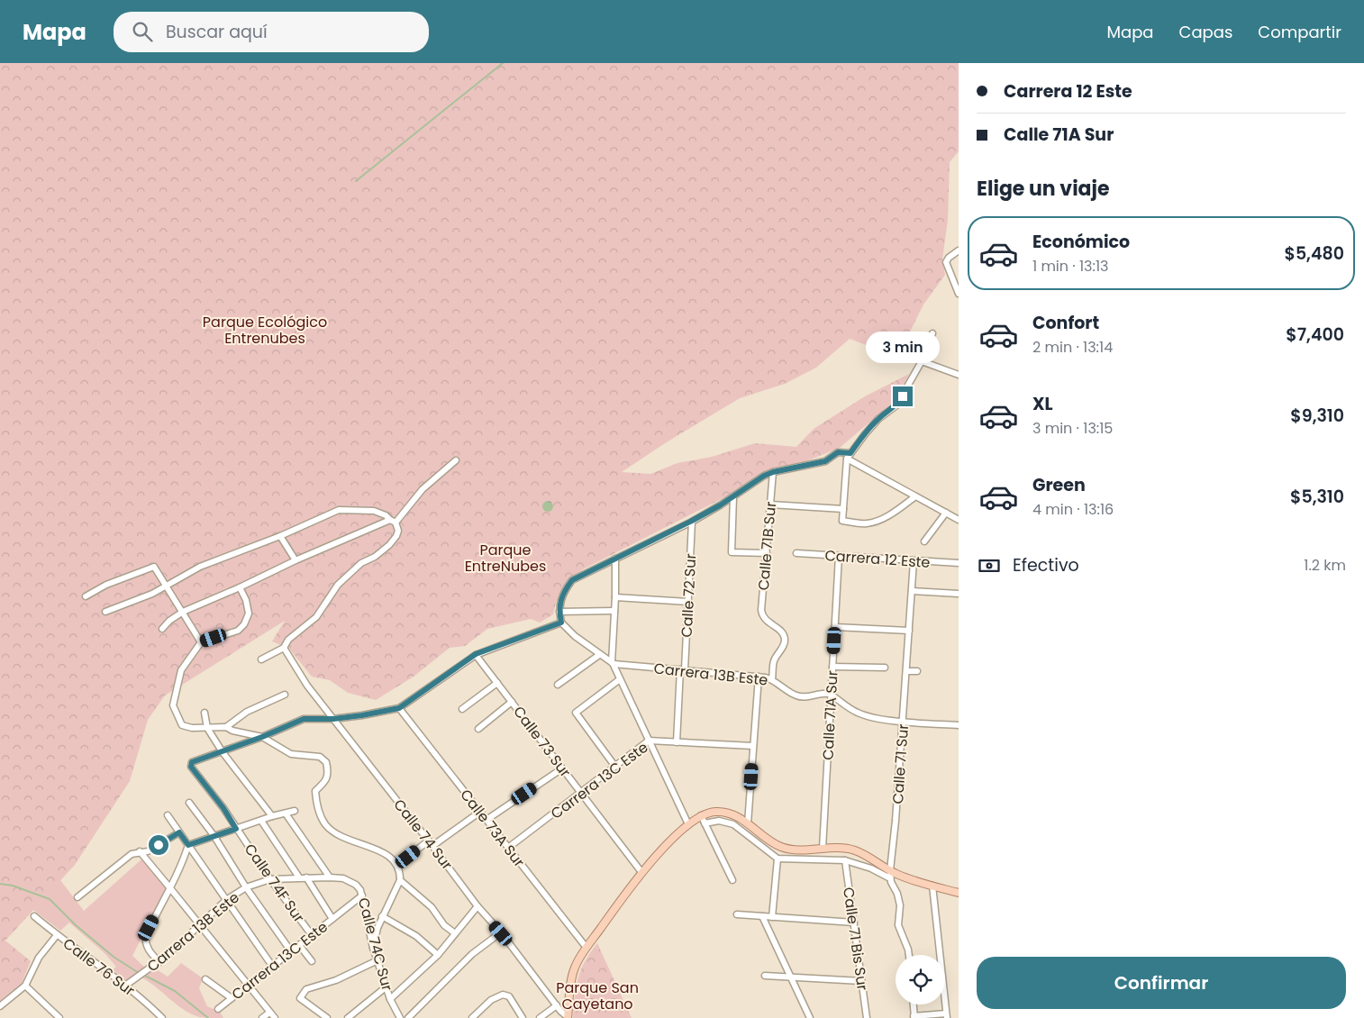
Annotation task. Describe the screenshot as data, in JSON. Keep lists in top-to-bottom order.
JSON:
{
  "streets": {
    "street": [
      "Calle 71B Sur",
      "Carrera 12 Este",
      "Calle 72 Sur",
      "Carrera 13B Este",
      "Calle 71A Sur",
      "Calle 73 Sur",
      "Calle 71 Sur",
      "Carrera 13C Este",
      "Calle 73A Sur",
      "Calle 74 Sur",
      "Calle 74F Sur",
      "Calle 71 Bis Sur",
      "Calle 74C Sur",
      "Calle 76 Sur"
    ]
  },
  "crossings": [
    ["Calle 71B Sur", "Carrera 13B Este"],
    ["Carrera 12 Este", "Calle 71A Sur"],
    ["Carrera 12 Este", "Calle 71 Sur"],
    ["Calle 72 Sur", "Carrera 13B Este"],
    ["Calle 72 Sur", "Carrera 13C Este"],
    ["Carrera 13B Este", "Calle 71A Sur"],
    ["Carrera 13B Este", "Calle 74F Sur"],
    ["Carrera 13B Este", "Calle 74C Sur"],
    ["Carrera 13B Este", "Calle 76 Sur"],
    ["Calle 73 Sur", "Carrera 13C Este"],
    ["Carrera 13C Este", "Calle 73A Sur"],
    ["Carrera 13C Este", "Calle 74F Sur"],
    ["Carrera 13C Este", "Calle 74C Sur"]
  ],
  "parks": ["Parque Ecológico Entrenubes", "Parque EntreNubes", "Parque San Cayetano"],
  "page": {
    "header": "Mapa",
    "search": "Buscar aquí",
    "nav": ["Mapa", "Capas", "Compartir"],
    "banner": ["Carrera 12 Este", "Calle 71A Sur"],
    "heading": "Elige un viaje",
    "list": [
      {
        "name": "Económico",
        "note": "1 min · 13:13",
        "value": "$5,480"
      },
      {
        "name": "Confort",
        "note": "2 min · 13:14",
        "value": "$7,400"
      },
      {
        "name": "XL",
        "note": "3 min · 13:15",
        "value": "$9,310"
      },
      {
        "name": "Green",
        "note": "4 min · 13:16",
        "value": "$5,310"
      }
    ],
    "bubble": "3 min",
    "pay": ["Efectivo", "1.2 km"],
    "buttons": "Confirmar"
  }
}
